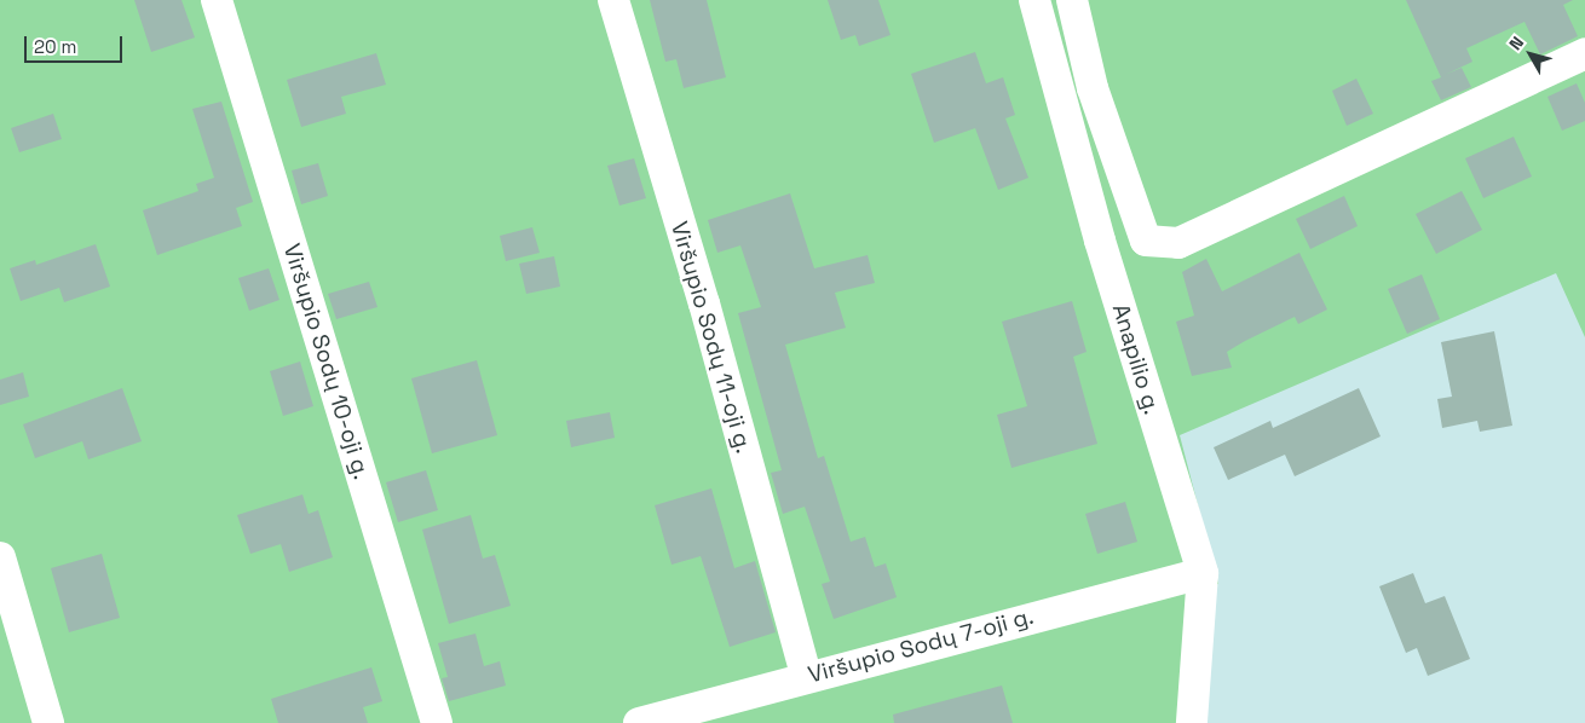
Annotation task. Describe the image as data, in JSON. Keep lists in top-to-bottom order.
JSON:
{
  "streets": {
    "street": [
      "Viršupio Sodų 11-oji g.",
      "Anapilio g.",
      "Viršupio Sodų 10-oji g.",
      "Viršupio Sodų 7-oji g."
    ]
  },
  "crossings": [
    ["Viršupio Sodų 11-oji g.", "Viršupio Sodų 7-oji g."],
    ["Anapilio g.", "Viršupio Sodų 7-oji g."]
  ],
  "scale_bar": "20 m",
  "north": "top left"
}
